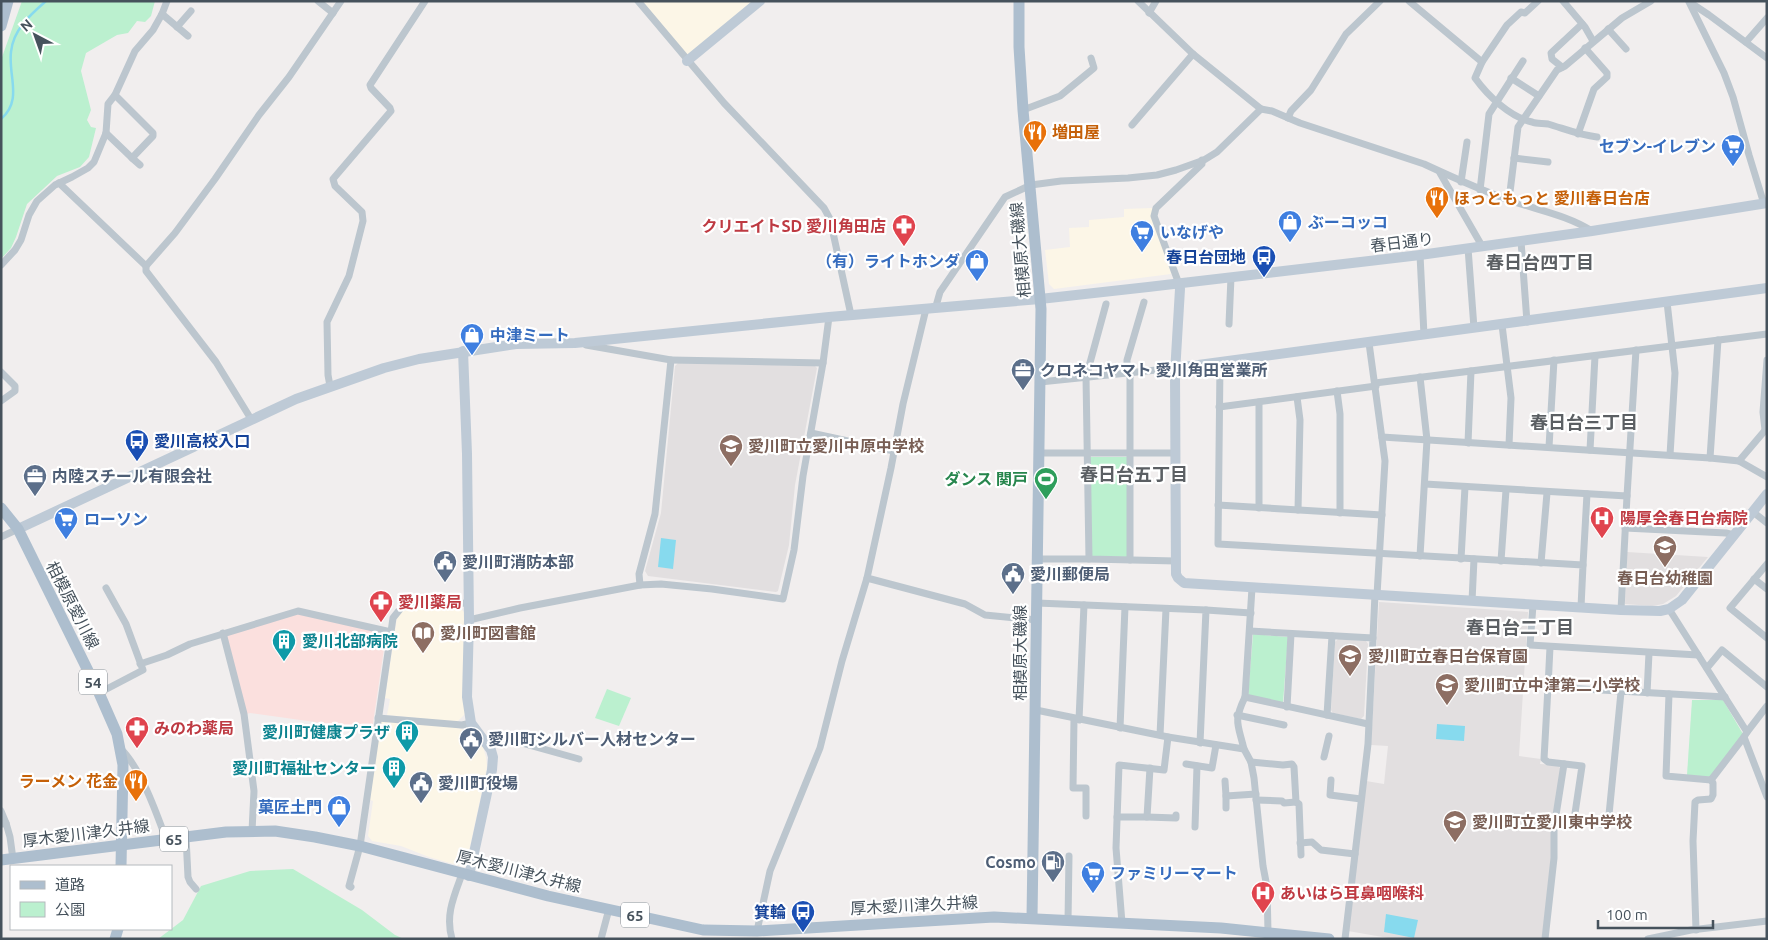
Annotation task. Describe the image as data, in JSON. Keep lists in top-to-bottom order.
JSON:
{
  "streets": {
    "main road": [
      "相模原大磯線",
      "相模原愛川線",
      "54",
      "厚木愛川津久井線",
      "65"
    ],
    "street": ["春日通り"]
  },
  "crossings": [
    ["春日通り", "相模原大磯線"],
    ["春日通り", "相模原愛川線"],
    ["相模原大磯線", "厚木愛川津久井線"],
    ["相模原愛川線", "厚木愛川津久井線"]
  ],
  "districts": [
    "春日台四丁目",
    "春日台三丁目",
    "春日台五丁目",
    "春日台二丁目"
  ],
  "places": {
    "restaurant": ["増田屋", "ほっともっと 愛川春日台店", "ラーメン 花金"],
    "supermarket": [
      "セブン-イレブン",
      "いなげや",
      "ローソン",
      "ファミリーマート"
    ],
    "shop": [
      "ぶーコッコ",
      "（有）ライトホンダ",
      "中津ミート",
      "菓匠土門"
    ],
    "pharmacy": ["クリエイトSD 愛川角田店", "愛川薬局", "みのわ薬局"],
    "bus stop": ["春日台団地", "愛川高校入口", "箕輪"],
    "office": ["クロネコヤマト 愛川角田営業所", "内陸スチール有限会社"],
    "school or university": [
      "愛川町立愛川中原中学校",
      "春日台幼稚園",
      "愛川町立春日台保育園",
      "愛川町立中津第二小学校",
      "愛川町立愛川東中学校"
    ],
    "sports": ["ダンス 関戸"],
    "hospital": ["陽厚会春日台病院", "あいはら耳鼻咽喉科"],
    "public building": [
      "愛川町消防本部",
      "愛川郵便局",
      "愛川町シルバー人材センター",
      "愛川町役場"
    ],
    "library": ["愛川町図書館"],
    "building": ["愛川北部病院", "愛川町健康プラザ", "愛川町福祉センター"],
    "fuel station": ["Cosmo"]
  },
  "legend": ["道路", "公園"],
  "scale_bar": "100 m",
  "north": "top left"
}
